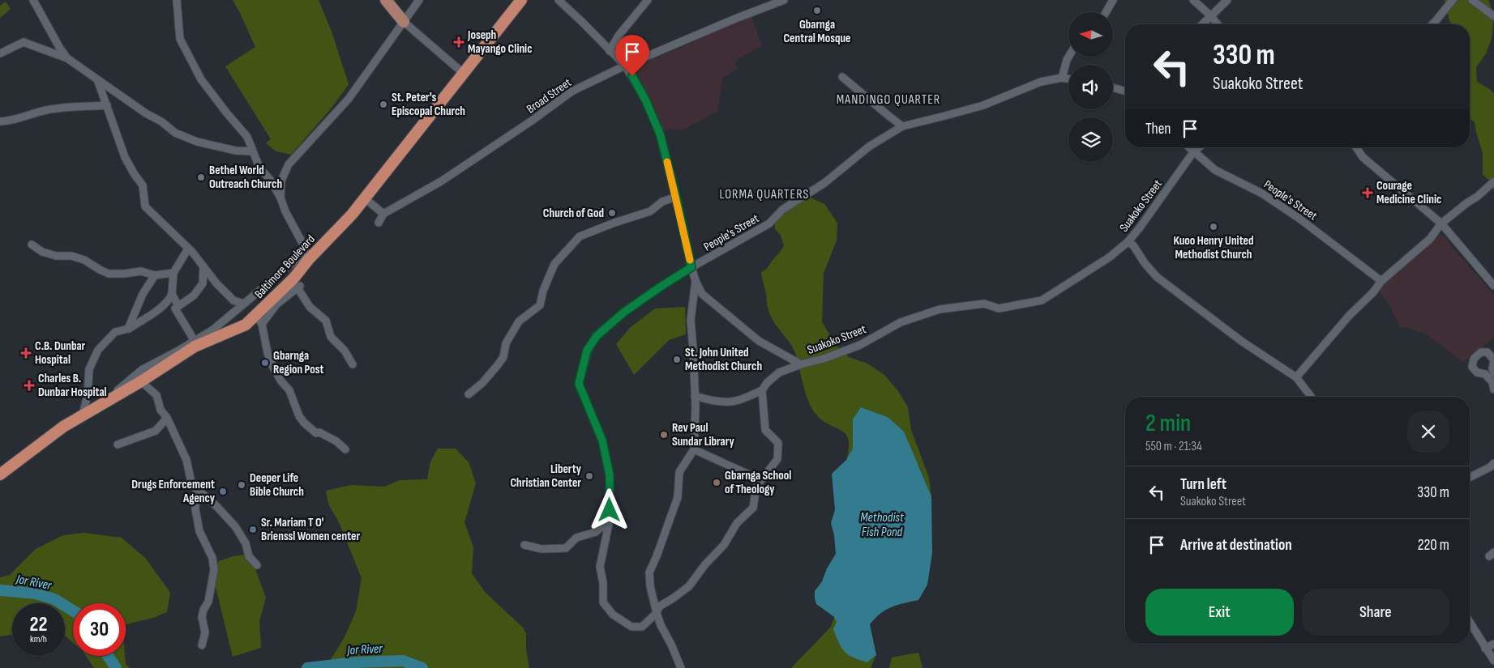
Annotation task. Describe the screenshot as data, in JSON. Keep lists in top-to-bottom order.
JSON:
{
  "streets": {
    "highway": ["Baltimore Boulevard"],
    "street": ["Broad Street", "People's Street", "Suakoko Street"]
  },
  "crossings": [
    ["Broad Street", "Suakoko Street"],
    ["People's Street", "Suakoko Street"]
  ],
  "districts": ["MANDINGO QUARTER", "LORMA QUARTERS"],
  "water": ["Methodist Fish Pond", "Jor River"],
  "places": {
    "other": [
      "Gbarnga Central Mosque",
      "St. Peter's Episcopal Church",
      "Bethel World Outreach Church",
      "Church of God",
      "Kuoo Henry United Methodist Church",
      "St. John United Methodist Church",
      "Gbarnga Region Post",
      "Rev Paul Sundar Library",
      "Liberty Christian Center",
      "Gbarnga School of Theology",
      "Deeper Life Bible Church",
      "Drugs Enforcement Agency",
      "Sr. Mariam T O' Brienssl Women center"
    ],
    "health": [
      "Joseph Mayango Clinic",
      "Courage Medicine Clinic",
      "C.B. Dunbar Hospital",
      "Charles B. Dunbar Hospital"
    ]
  },
  "north": "left",
  "page": {
    "turn": ["330 m", "Suakoko Street"],
    "then": "Then",
    "heading": ["2 min", "550 m · 21:34"],
    "list": [
      {
        "name": "Turn left",
        "note": "Suakoko Street",
        "value": "330 m"
      },
      {
        "name": "Arrive at destination",
        "value": "220 m"
      }
    ],
    "buttons": ["Exit", "Share"],
    "speed": "22 km/h",
    "limit": "30"
  }
}
